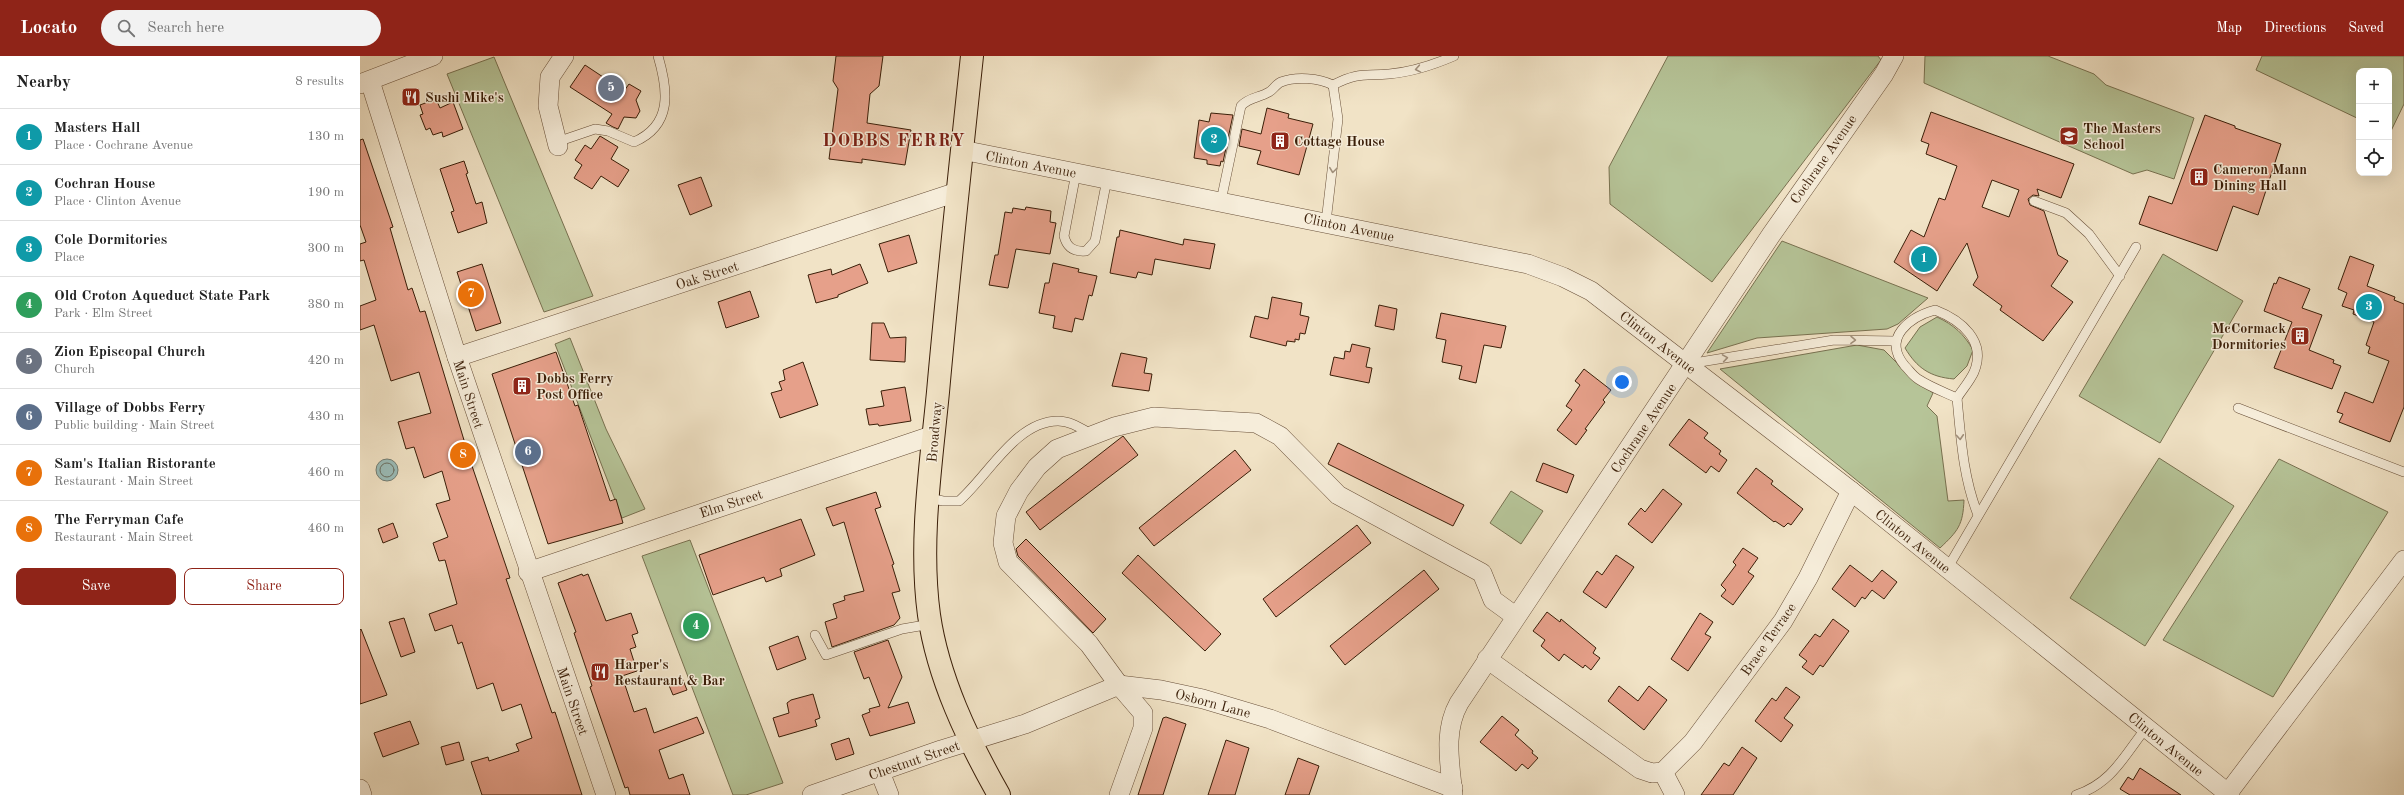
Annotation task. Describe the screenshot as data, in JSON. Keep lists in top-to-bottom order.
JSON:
{
  "streets": {
    "main road": ["Broadway"],
    "street": [
      "Cochrane Avenue",
      "Clinton Avenue",
      "Oak Street",
      "Main Street",
      "Elm Street",
      "Brace Terrace",
      "Osborn Lane",
      "Chestnut Street"
    ]
  },
  "crossings": [
    ["Cochrane Avenue", "Clinton Avenue"],
    ["Cochrane Avenue", "Osborn Lane"],
    ["Clinton Avenue", "Broadway"],
    ["Clinton Avenue", "Brace Terrace"],
    ["Oak Street", "Main Street"],
    ["Oak Street", "Broadway"],
    ["Main Street", "Elm Street"],
    ["Broadway", "Elm Street"],
    ["Broadway", "Osborn Lane"],
    ["Broadway", "Chestnut Street"],
    ["Osborn Lane", "Chestnut Street"]
  ],
  "districts": ["DOBBS FERRY"],
  "places": {
    "restaurant": ["Sushi Mike's", "Harper's Restaurant & Bar"],
    "school or university": ["The Masters School"],
    "building": [
      "Cottage House",
      "Cameron Mann Dining Hall",
      "McCormack Dormitories",
      "Dobbs Ferry Post Office"
    ]
  },
  "page": {
    "header": "Locato",
    "search": "Search here",
    "nav": ["Map", "Directions", "Saved"],
    "heading": ["Nearby", "8 results"],
    "map_buttons": ["+", "−"],
    "pins": [
      "5",
      "2",
      "1",
      "7",
      "3",
      "6",
      "8",
      "4"
    ],
    "list": [
      {
        "mark": "1",
        "name": "Masters Hall",
        "note": "Place · Cochrane Avenue",
        "value": "130 m"
      },
      {
        "mark": "2",
        "name": "Cochran House",
        "note": "Place · Clinton Avenue",
        "value": "190 m"
      },
      {
        "mark": "3",
        "name": "Cole Dormitories",
        "note": "Place",
        "value": "300 m"
      },
      {
        "mark": "4",
        "name": "Old Croton Aqueduct State Park",
        "note": "Park · Elm Street",
        "value": "380 m"
      },
      {
        "mark": "5",
        "name": "Zion Episcopal Church",
        "note": "Church",
        "value": "420 m"
      },
      {
        "mark": "6",
        "name": "Village of Dobbs Ferry",
        "note": "Public building · Main Street",
        "value": "430 m"
      },
      {
        "mark": "7",
        "name": "Sam's Italian Ristorante",
        "note": "Restaurant · Main Street",
        "value": "460 m"
      },
      {
        "mark": "8",
        "name": "The Ferryman Cafe",
        "note": "Restaurant · Main Street",
        "value": "460 m"
      }
    ],
    "buttons": ["Save", "Share"]
  }
}
